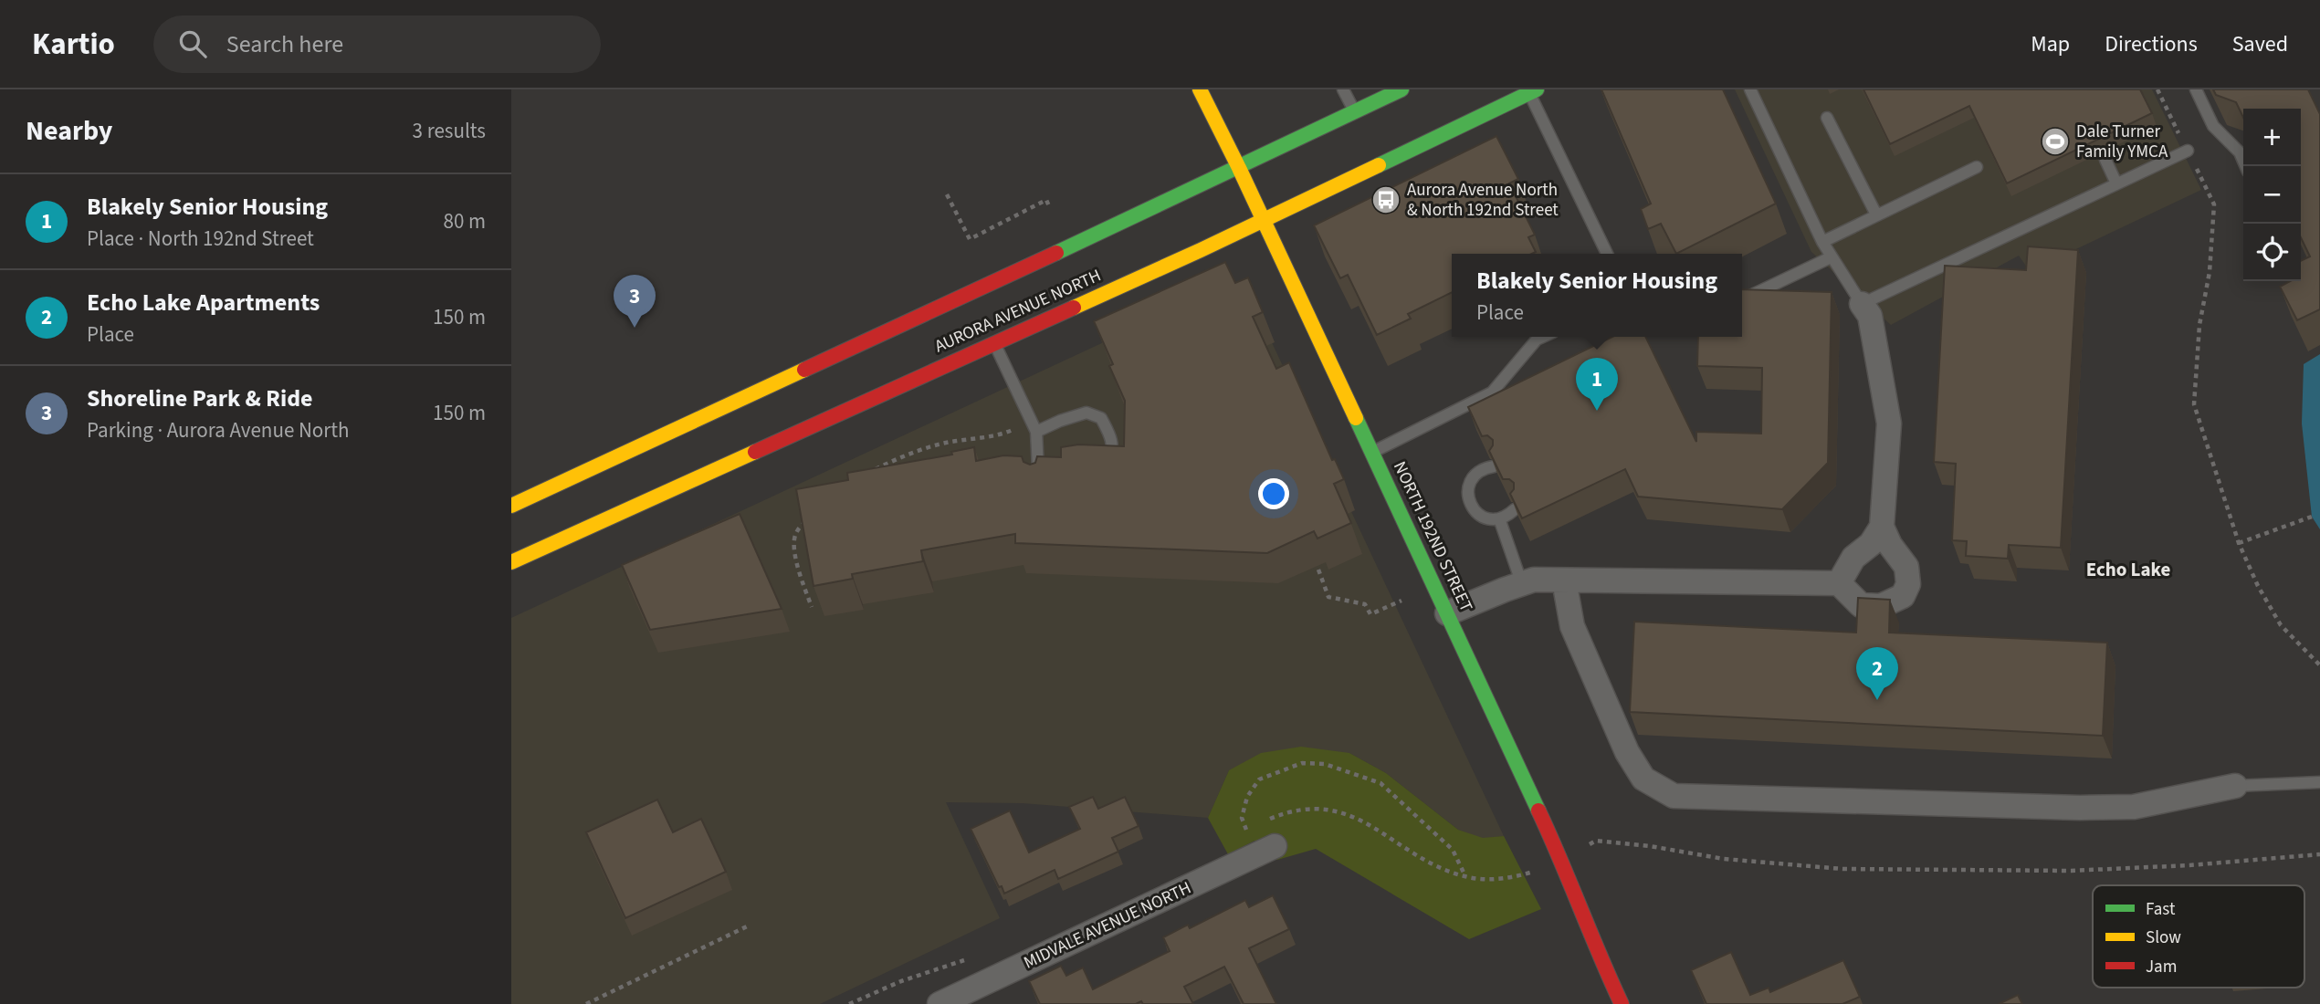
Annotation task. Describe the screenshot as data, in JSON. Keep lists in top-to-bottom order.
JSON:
{
  "streets": {
    "main road": ["AURORA AVENUE NORTH", "NORTH 192ND STREET"],
    "street": ["MIDVALE AVENUE NORTH"]
  },
  "crossings": [
    ["AURORA AVENUE NORTH", "NORTH 192ND STREET"]
  ],
  "districts": ["Echo Lake"],
  "places": {
    "sports": ["Dale Turner Family YMCA"],
    "bus stop": ["Aurora Avenue North & North 192nd Street"]
  },
  "legend": ["Fast", "Slow", "Jam"],
  "page": {
    "header": "Kartio",
    "search": "Search here",
    "nav": ["Map", "Directions", "Saved"],
    "heading": ["Nearby", "3 results"],
    "map_buttons": ["+", "−"],
    "list": [
      {
        "mark": "1",
        "name": "Blakely Senior Housing",
        "note": "Place · North 192nd Street",
        "value": "80 m"
      },
      {
        "mark": "2",
        "name": "Echo Lake Apartments",
        "note": "Place",
        "value": "150 m"
      },
      {
        "mark": "3",
        "name": "Shoreline Park & Ride",
        "note": "Parking · Aurora Avenue North",
        "value": "150 m"
      }
    ],
    "popup": ["Blakely Senior Housing", "Place"],
    "pins": ["3", "1", "2"]
  }
}
